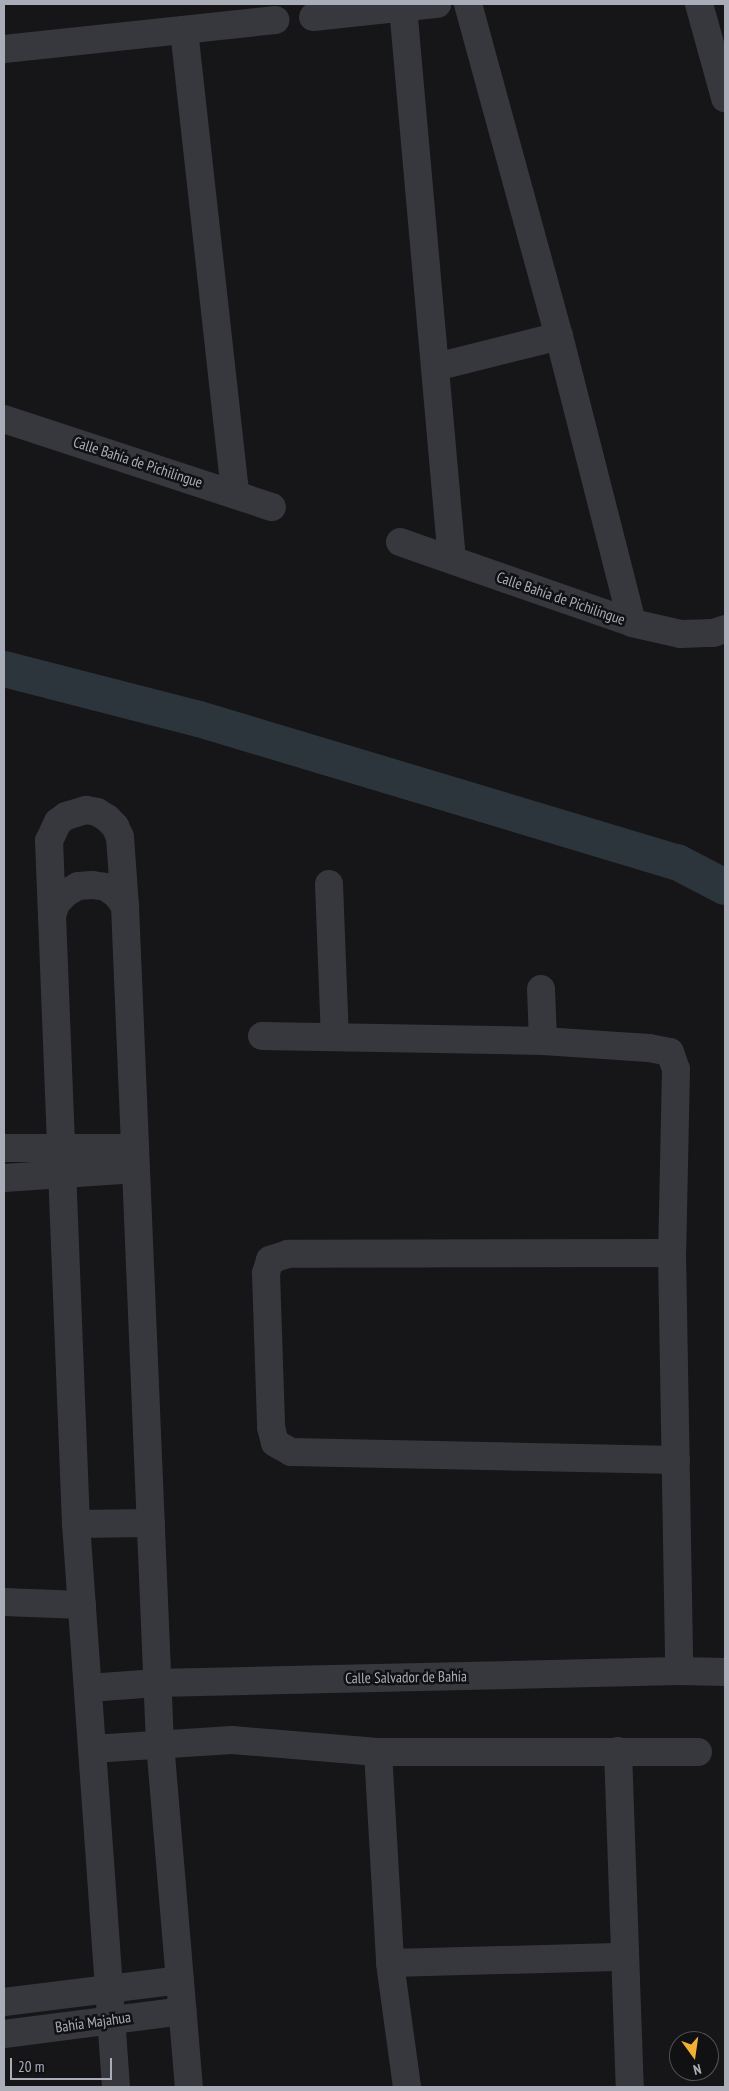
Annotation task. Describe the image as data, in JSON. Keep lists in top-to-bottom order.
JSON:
{
  "streets": {
    "street": ["Calle Bahía de Pichilingue", "Calle Salvador de Bahía", "Bahía Majahua"]
  },
  "scale_bar": "20 m",
  "north": "bottom"
}
